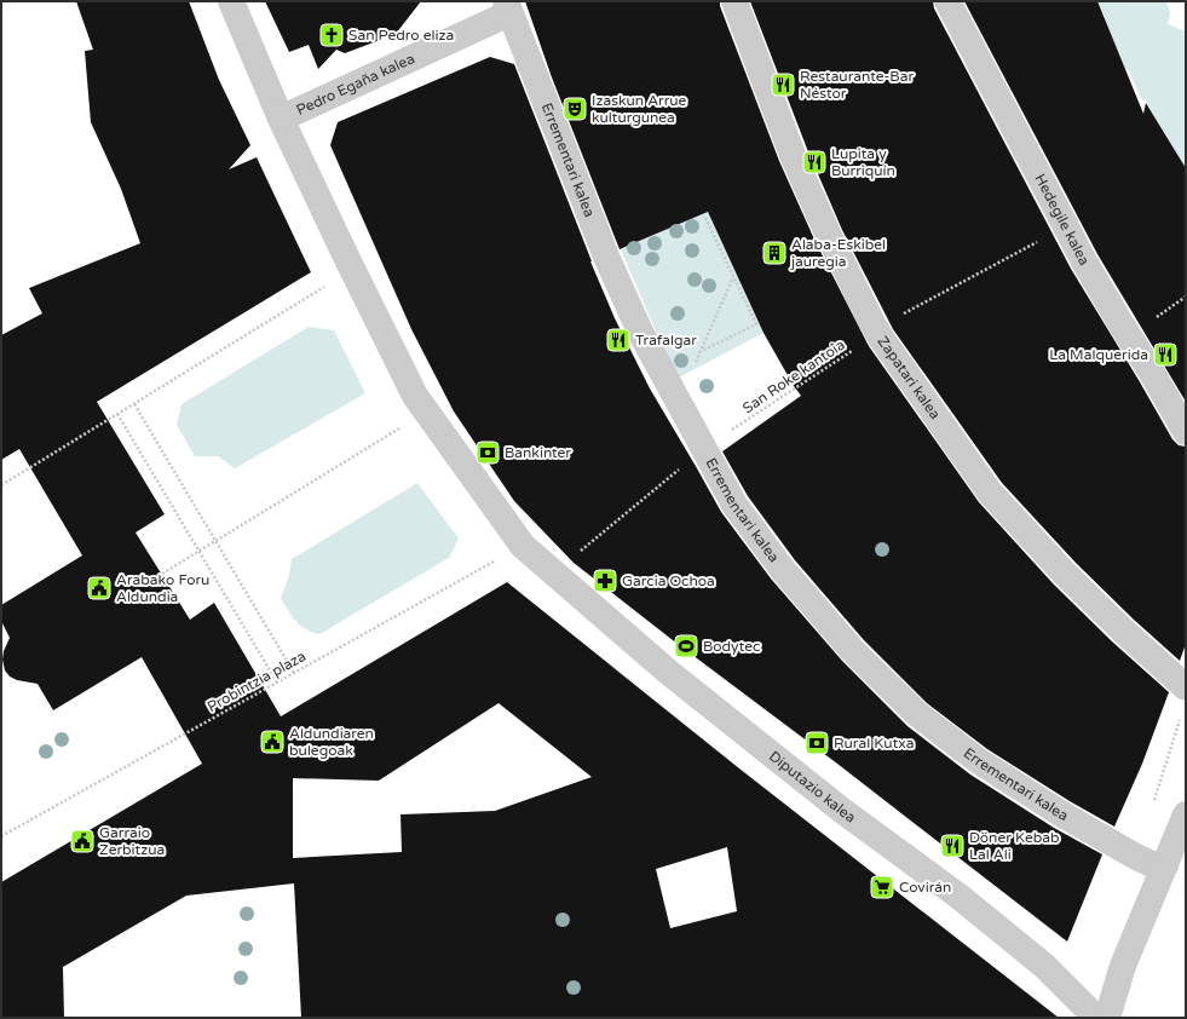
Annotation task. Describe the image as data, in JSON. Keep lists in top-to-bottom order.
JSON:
{
  "streets": {
    "street": [
      "Pedro Egaña kalea",
      "Errementari kalea",
      "Hedegile kalea",
      "Zapatari kalea",
      "Diputazio kalea"
    ],
    "path": ["San Roke kantoia", "Probintzia plaza"]
  },
  "crossings": [
    ["Pedro Egaña kalea", "Errementari kalea"],
    ["Pedro Egaña kalea", "Diputazio kalea"],
    ["Errementari kalea", "San Roke kantoia"],
    ["Hedegile kalea", "San Roke kantoia"],
    ["San Roke kantoia", "Zapatari kalea"],
    ["San Roke kantoia", "Probintzia plaza"],
    ["San Roke kantoia", "Diputazio kalea"],
    ["Probintzia plaza", "Diputazio kalea"]
  ],
  "places": {
    "church": ["San Pedro eliza"],
    "restaurant": [
      "Restaurante-Bar Néstor",
      "Lupita y Burriquín",
      "Trafalgar",
      "La Malquerida",
      "Döner Kebab Lal Ali"
    ],
    "theatre": ["Izaskun Arrue kulturgunea"],
    "building": ["Alaba-Eskibel jauregia"],
    "bank": ["Bankinter", "Rural Kutxa"],
    "pharmacy": ["Garcia Ochoa"],
    "public building": ["Arabako Foru Aldundia", "Aldundiaren bulegoak", "Garraio Zerbitzua"],
    "sports": ["Bodytec"],
    "supermarket": ["Covirán"]
  }
}
